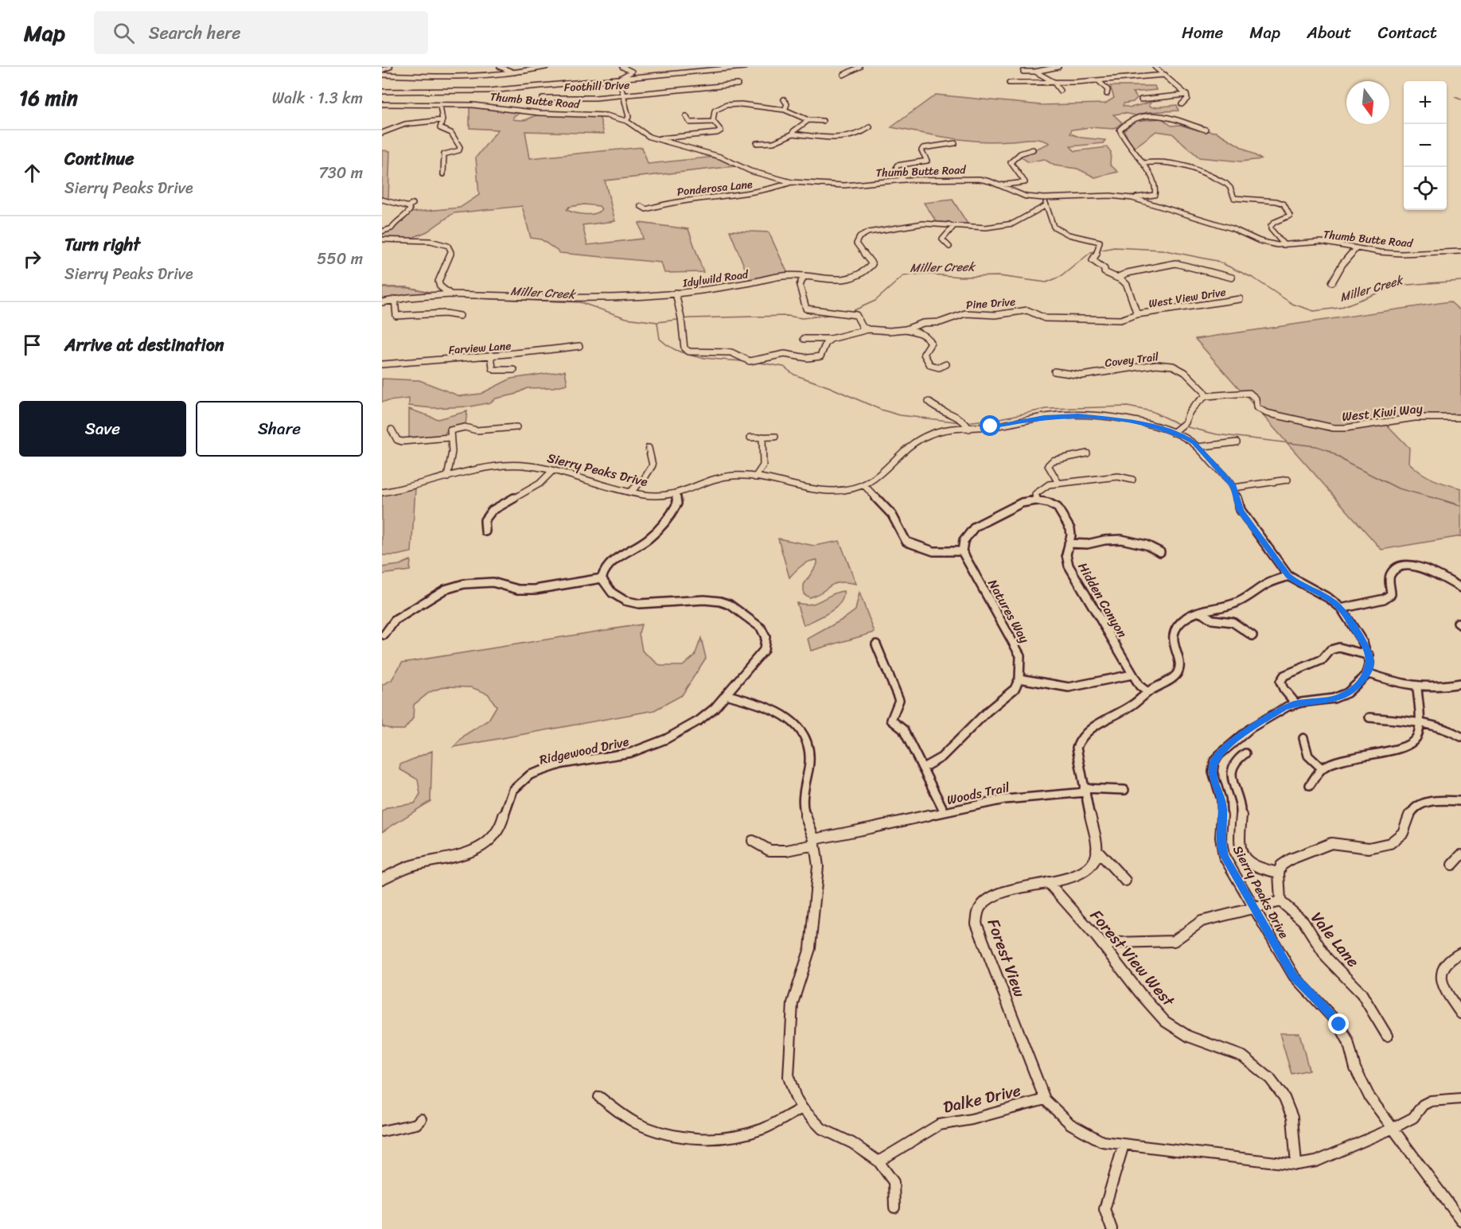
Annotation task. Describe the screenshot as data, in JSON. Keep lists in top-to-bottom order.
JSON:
{
  "streets": {
    "street": [
      "Foothill Drive",
      "Thumb Butte Road",
      "Ponderosa Lane",
      "Idylwild Road",
      "West View Drive",
      "Pine Drive",
      "Farview Lane",
      "Covey Trail",
      "West Kiwi Way",
      "Sierry Peaks Drive",
      "Hidden Canyon",
      "Natures Way",
      "Ridgewood Drive",
      "Woods Trail",
      "Vale Lane",
      "Forest View",
      "Forest View West",
      "Dalke Drive"
    ]
  },
  "crossings": [
    ["Thumb Butte Road", "Ponderosa Lane"],
    ["West View Drive", "Pine Drive"],
    ["Covey Trail", "West Kiwi Way"],
    ["Sierry Peaks Drive", "Forest View"],
    ["Forest View", "Forest View West"],
    ["Forest View", "Dalke Drive"]
  ],
  "water": ["Miller Creek"],
  "north": "bottom",
  "page": {
    "header": "Map",
    "search": "Search here",
    "nav": [
      "Home",
      "Map",
      "About",
      "Contact"
    ],
    "heading": ["16 min", "Walk · 1.3 km"],
    "map_buttons": ["+", "−"],
    "list": [
      ["Continue", "Sierry Peaks Drive", "730 m"],
      ["Turn right", "Sierry Peaks Drive", "550 m"],
      "Arrive at destination"
    ],
    "buttons": ["Save", "Share"]
  }
}
